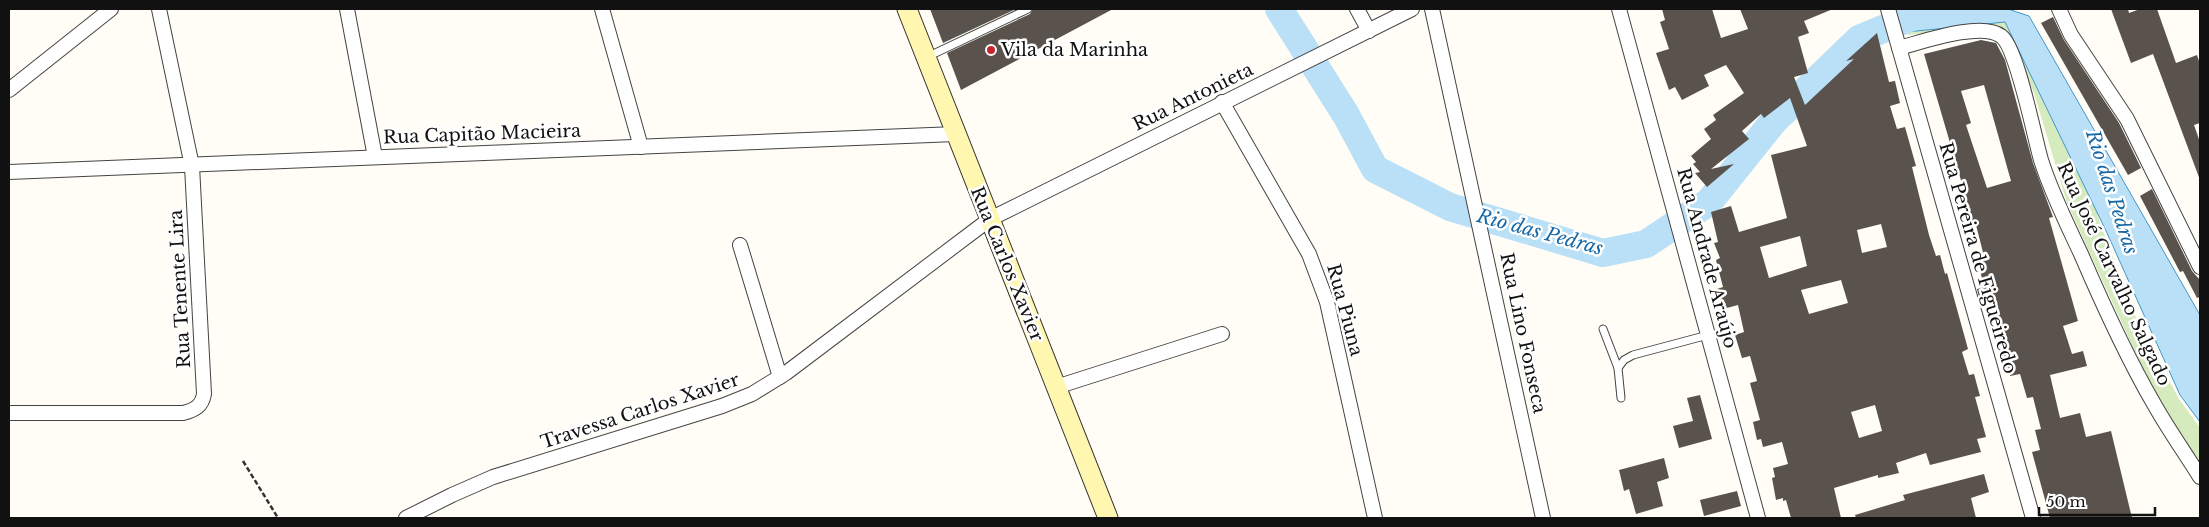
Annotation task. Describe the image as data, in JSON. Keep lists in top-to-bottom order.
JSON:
{
  "streets": {
    "street": [
      "Rua Antonieta",
      "Rua Capitão Macieira",
      "Rua Andrade Araújo",
      "Rua Pereira de Figueiredo",
      "Rua Carlos Xavier",
      "Rua José Carvalho Salgado",
      "Rua Tenente Lira",
      "Rua Piuna",
      "Rua Lino Fonseca",
      "Travessa Carlos Xavier"
    ]
  },
  "crossings": [
    ["Rua Antonieta", "Rua Carlos Xavier"],
    ["Rua Antonieta", "Rua Piuna"],
    ["Rua Antonieta", "Travessa Carlos Xavier"],
    ["Rua Capitão Macieira", "Rua Carlos Xavier"],
    ["Rua Capitão Macieira", "Rua Tenente Lira"],
    ["Rua Pereira de Figueiredo", "Rua José Carvalho Salgado"],
    ["Rua Carlos Xavier", "Travessa Carlos Xavier"]
  ],
  "water": ["Rio das Pedras"],
  "places": ["Vila da Marinha"],
  "scale_bar": "50 m"
}
